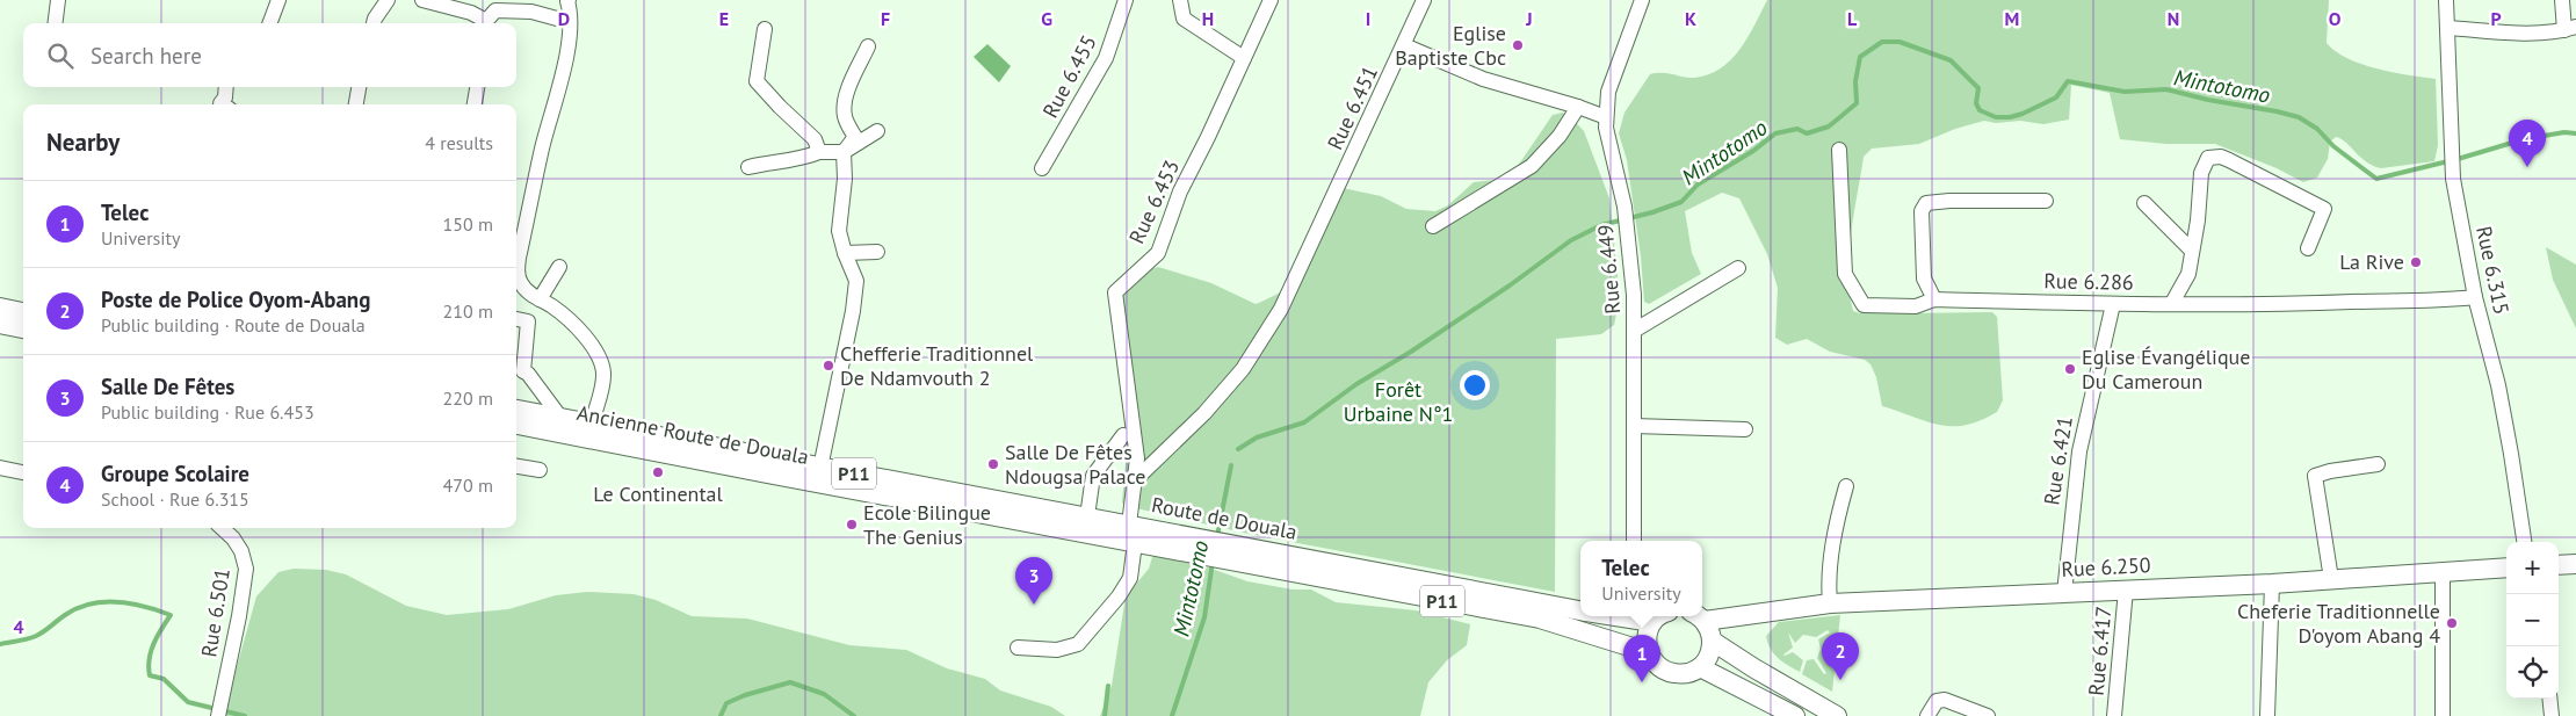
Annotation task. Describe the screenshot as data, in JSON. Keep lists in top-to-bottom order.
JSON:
{
  "streets": {
    "main road": [
      "Ancienne Route de Douala",
      "P11",
      "Route de Douala",
      "Rue 6.250"
    ],
    "street": [
      "Rue 6.455",
      "Rue 6.451",
      "Rue 6.453",
      "Rue 6.449",
      "Rue 6.315",
      "Rue 6.286",
      "Rue 6.421",
      "Rue 6.501",
      "Rue 6.417"
    ]
  },
  "crossings": [
    ["Rue 6.451", "Rue 6.453"],
    ["Rue 6.453", "Route de Douala"],
    ["Rue 6.315", "Rue 6.286"],
    ["Rue 6.286", "Rue 6.421"],
    ["Ancienne Route de Douala", "Route de Douala"],
    ["Rue 6.421", "Rue 6.250"],
    ["Rue 6.250", "Rue 6.417"]
  ],
  "water": ["Mintotomo"],
  "parks": ["Forêt Urbaine N°1"],
  "places": [
    "Eglise Baptiste Cbc",
    "La Rive",
    "Chefferie Traditionnel De Ndamvouth 2",
    "Eglise Évangélique Du Cameroun",
    "Salle De Fêtes Ndougsa Palace",
    "Le Continental",
    "Ecole Bilingue The Genius",
    "Cheferie Traditionnelle D'oyom Abang 4"
  ],
  "page": {
    "search": "Search here",
    "heading": ["Nearby", "4 results"],
    "pins": [
      "4",
      "3",
      "2",
      "1"
    ],
    "list": [
      {
        "mark": "1",
        "name": "Telec",
        "note": "University",
        "value": "150 m"
      },
      {
        "mark": "2",
        "name": "Poste de Police Oyom-Abang",
        "note": "Public building · Route de Douala",
        "value": "210 m"
      },
      {
        "mark": "3",
        "name": "Salle De Fêtes",
        "note": "Public building · Rue 6.453",
        "value": "220 m"
      },
      {
        "mark": "4",
        "name": "Groupe Scolaire",
        "note": "School · Rue 6.315",
        "value": "470 m"
      }
    ],
    "popup": ["Telec", "University"],
    "map_buttons": ["+", "−"]
  },
  "grid": {
    "columns": [
      "D",
      "E",
      "F",
      "G",
      "H",
      "I",
      "J",
      "K",
      "L",
      "M",
      "N",
      "O",
      "P"
    ],
    "rows": ["4"]
  }
}
